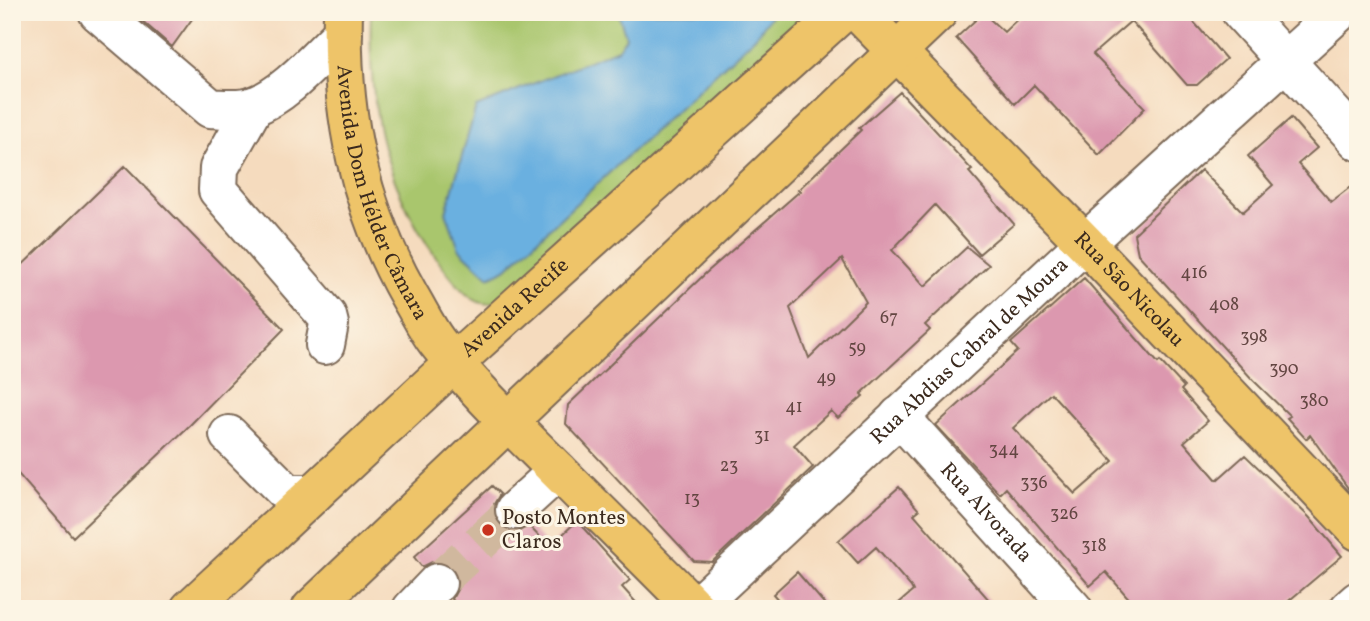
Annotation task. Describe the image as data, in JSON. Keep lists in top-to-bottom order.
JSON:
{
  "streets": {
    "main road": ["Avenida Dom Hélder Câmara", "Rua São Nicolau", "Avenida Recife"],
    "street": ["Rua Abdias Cabral de Moura", "Rua Alvorada"]
  },
  "crossings": [
    ["Avenida Dom Hélder Câmara", "Avenida Recife"],
    ["Avenida Dom Hélder Câmara", "Rua Abdias Cabral de Moura"],
    ["Rua São Nicolau", "Rua Abdias Cabral de Moura"],
    ["Rua Abdias Cabral de Moura", "Rua Alvorada"]
  ],
  "places": ["Posto Montes Claros"],
  "house_numbers": [
    "416",
    "408",
    "67",
    "398",
    "59",
    "390",
    "49",
    "380",
    "41",
    "31",
    "344",
    "23",
    "336",
    "13",
    "326",
    "318"
  ]
}
